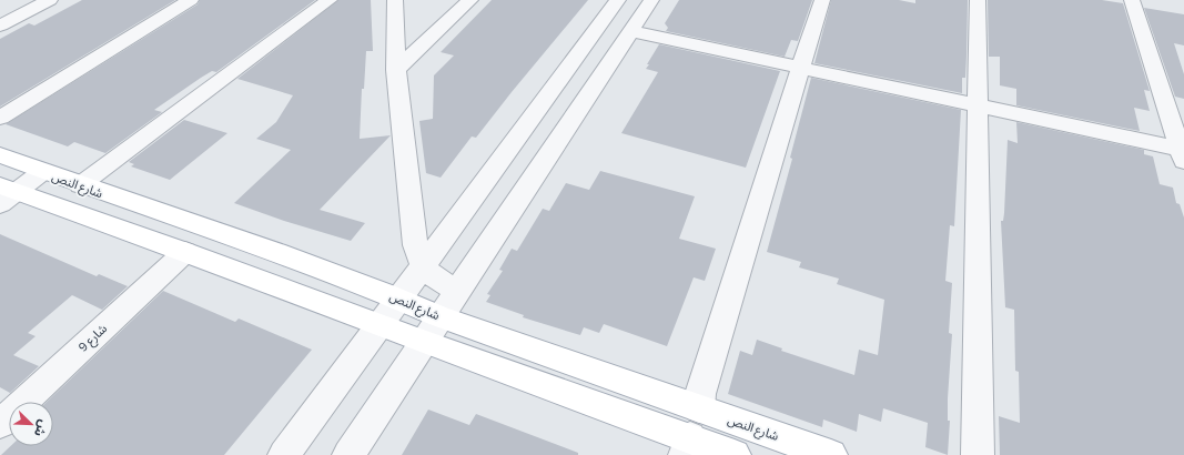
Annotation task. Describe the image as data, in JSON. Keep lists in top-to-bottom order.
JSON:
{
  "streets": {
    "main road": ["شارع النص"],
    "street": ["شارع 9"]
  },
  "north": "bottom right"
}
